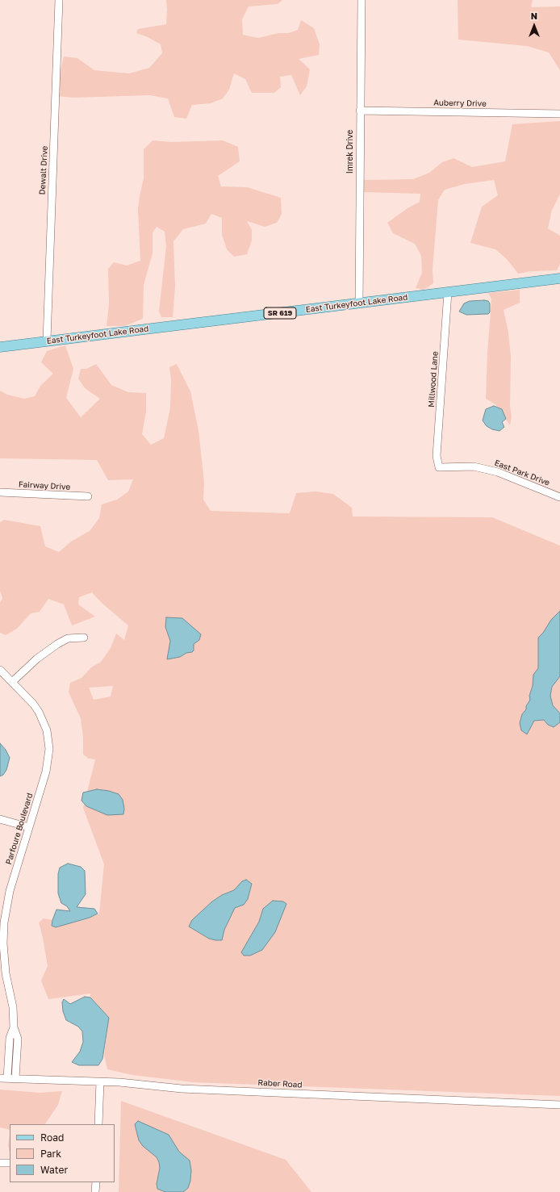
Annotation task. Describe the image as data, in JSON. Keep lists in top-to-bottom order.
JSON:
{
  "streets": {
    "main road": ["East Turkeyfoot Lake Road", "SR 619"],
    "street": [
      "Auberry Drive",
      "Imrek Drive",
      "Dewalt Drive",
      "Millwood Lane",
      "East Park Drive",
      "Fairway Drive",
      "Parfoure Boulevard",
      "Raber Road"
    ]
  },
  "crossings": [
    ["Auberry Drive", "Imrek Drive"],
    ["Imrek Drive", "East Turkeyfoot Lake Road"],
    ["Dewalt Drive", "East Turkeyfoot Lake Road"],
    ["East Turkeyfoot Lake Road", "Millwood Lane"],
    ["Millwood Lane", "East Park Drive"],
    ["Parfoure Boulevard", "Raber Road"]
  ],
  "legend": ["Road", "Park", "Water"],
  "north": "top"
}
